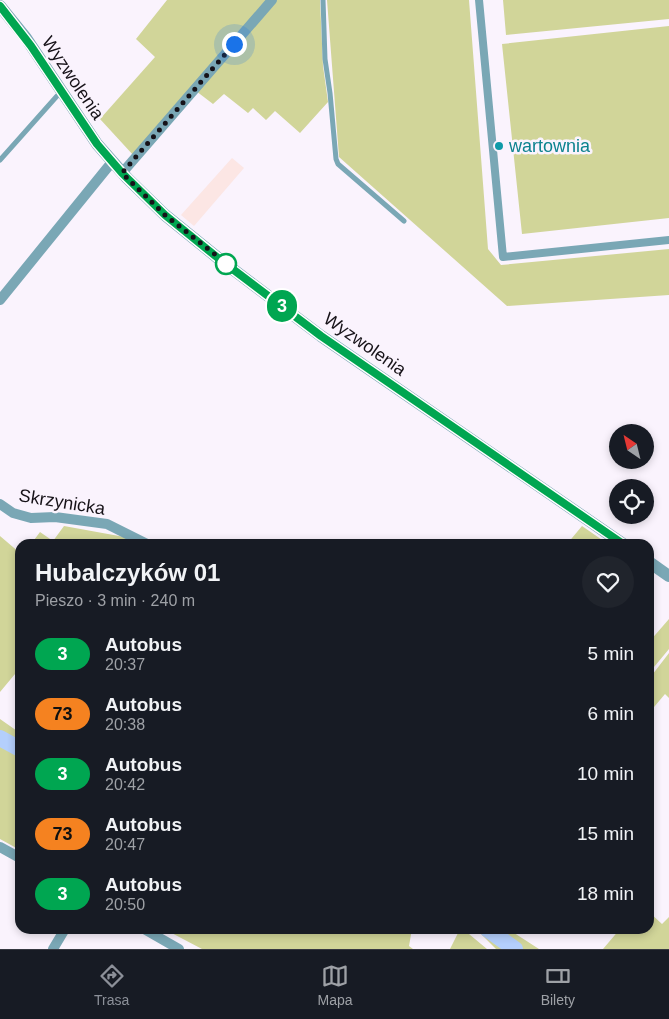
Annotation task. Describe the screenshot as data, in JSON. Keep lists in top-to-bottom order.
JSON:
{
  "streets": {
    "street": ["Wyzwolenia", "Skrzynicka"]
  },
  "places": ["wartownia"],
  "lines": ["bus line 3"],
  "north": "top left",
  "page": {
    "on_map": "3",
    "heading": ["Hubalczyków 01", "Pieszo · 3 min · 240 m"],
    "list": [
      {
        "mark": "3",
        "name": "Autobus",
        "note": "20:37",
        "value": "5 min"
      },
      {
        "mark": "73",
        "name": "Autobus",
        "note": "20:38",
        "value": "6 min"
      },
      {
        "mark": "3",
        "name": "Autobus",
        "note": "20:42",
        "value": "10 min"
      },
      {
        "mark": "73",
        "name": "Autobus",
        "note": "20:47",
        "value": "15 min"
      },
      {
        "mark": "3",
        "name": "Autobus",
        "note": "20:50",
        "value": "18 min"
      }
    ],
    "tabs": ["Trasa", "Mapa", "Bilety"]
  }
}
